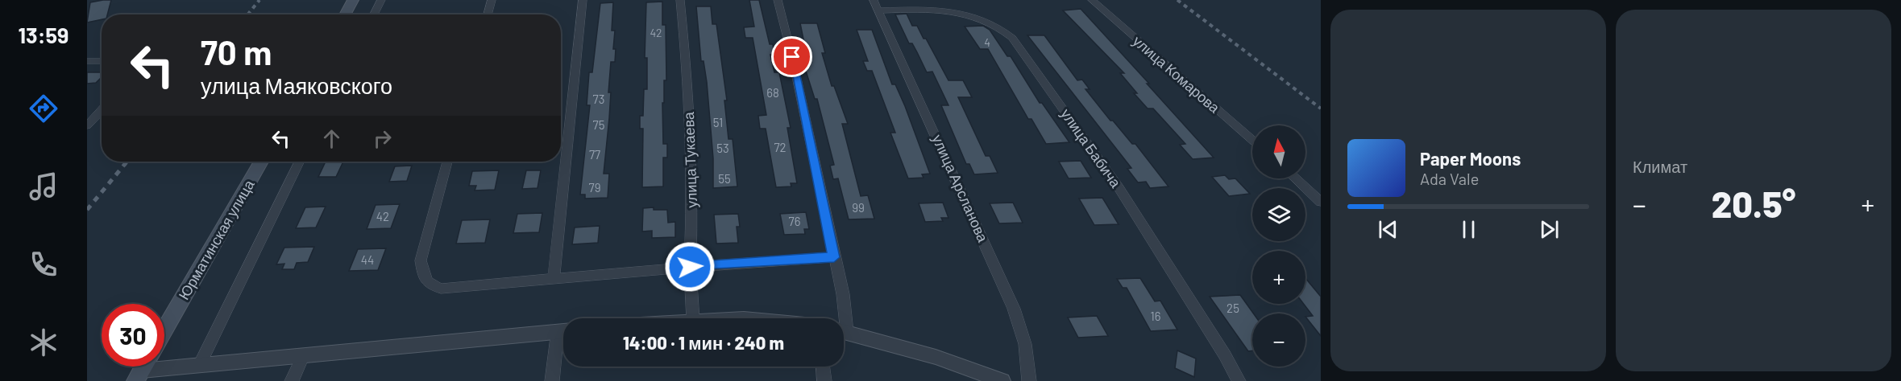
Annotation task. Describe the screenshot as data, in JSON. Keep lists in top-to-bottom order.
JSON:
{
  "streets": {
    "main road": ["Юрматинская улица"],
    "street": [
      "улица Комарова",
      "улица Бабича",
      "улица Тукаева",
      "улица Арсланова"
    ]
  },
  "crossings": [
    ["улица Бабича", "улица Арсланова"]
  ],
  "house_numbers": [
    "42",
    "4",
    "68",
    "73",
    "51",
    "75",
    "72",
    "53",
    "77",
    "55",
    "79",
    "99",
    "42",
    "76",
    "44",
    "25",
    "16"
  ],
  "north": "top",
  "page": {
    "tabs": "13:59",
    "tile": "Климат",
    "turn": ["70 m", "улица Маяковского"],
    "map_buttons": ["+", "−"],
    "song": ["Paper Moons", "Ada Vale"],
    "heat": ["−", "20.5°", "+"],
    "limit": "30",
    "trip": "14:00 · 1 мин · 240 m"
  }
}
